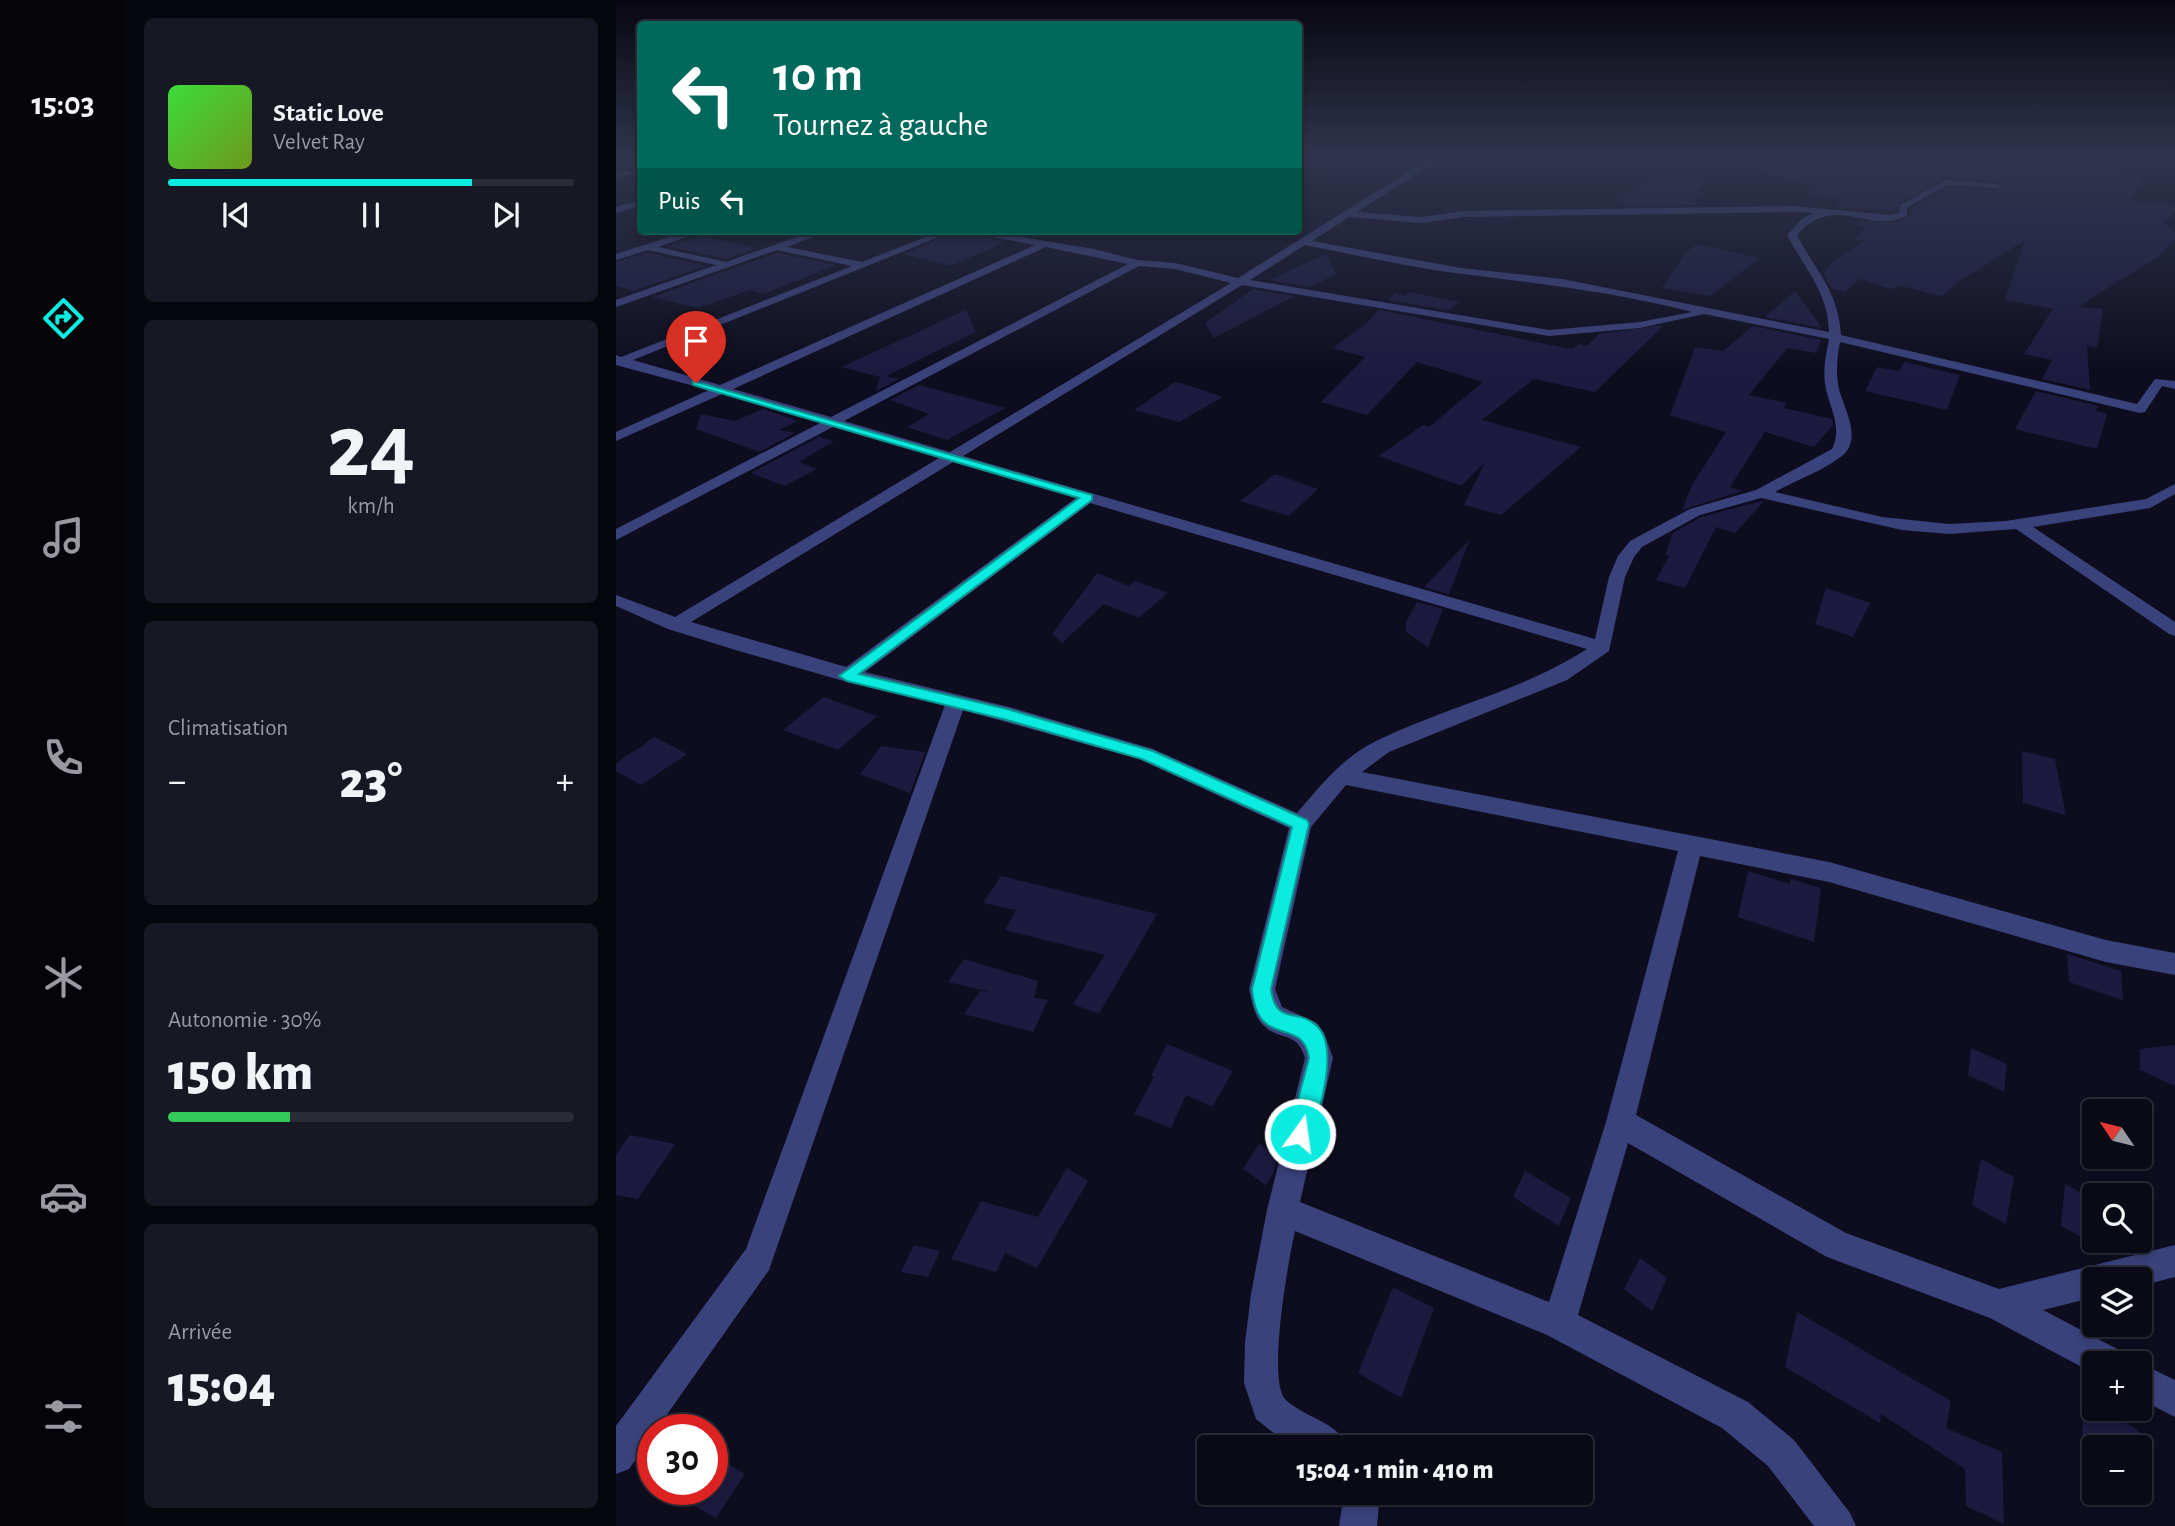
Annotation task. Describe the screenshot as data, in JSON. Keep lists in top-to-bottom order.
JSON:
{
  "north": "top left",
  "page": {
    "tabs": "15:03",
    "turn": ["10 m", "Tournez à gauche"],
    "song": ["Static Love", "Velvet Ray"],
    "then": "Puis",
    "tile": [
      ["24", "km/h"],
      "Climatisation",
      ["Autonomie · 30%", "150 km"],
      ["Arrivée", "15:04"]
    ],
    "heat": ["−", "23°", "+"],
    "map_buttons": ["+", "−"],
    "limit": "30",
    "trip": "15:04 · 1 min · 410 m"
  }
}
